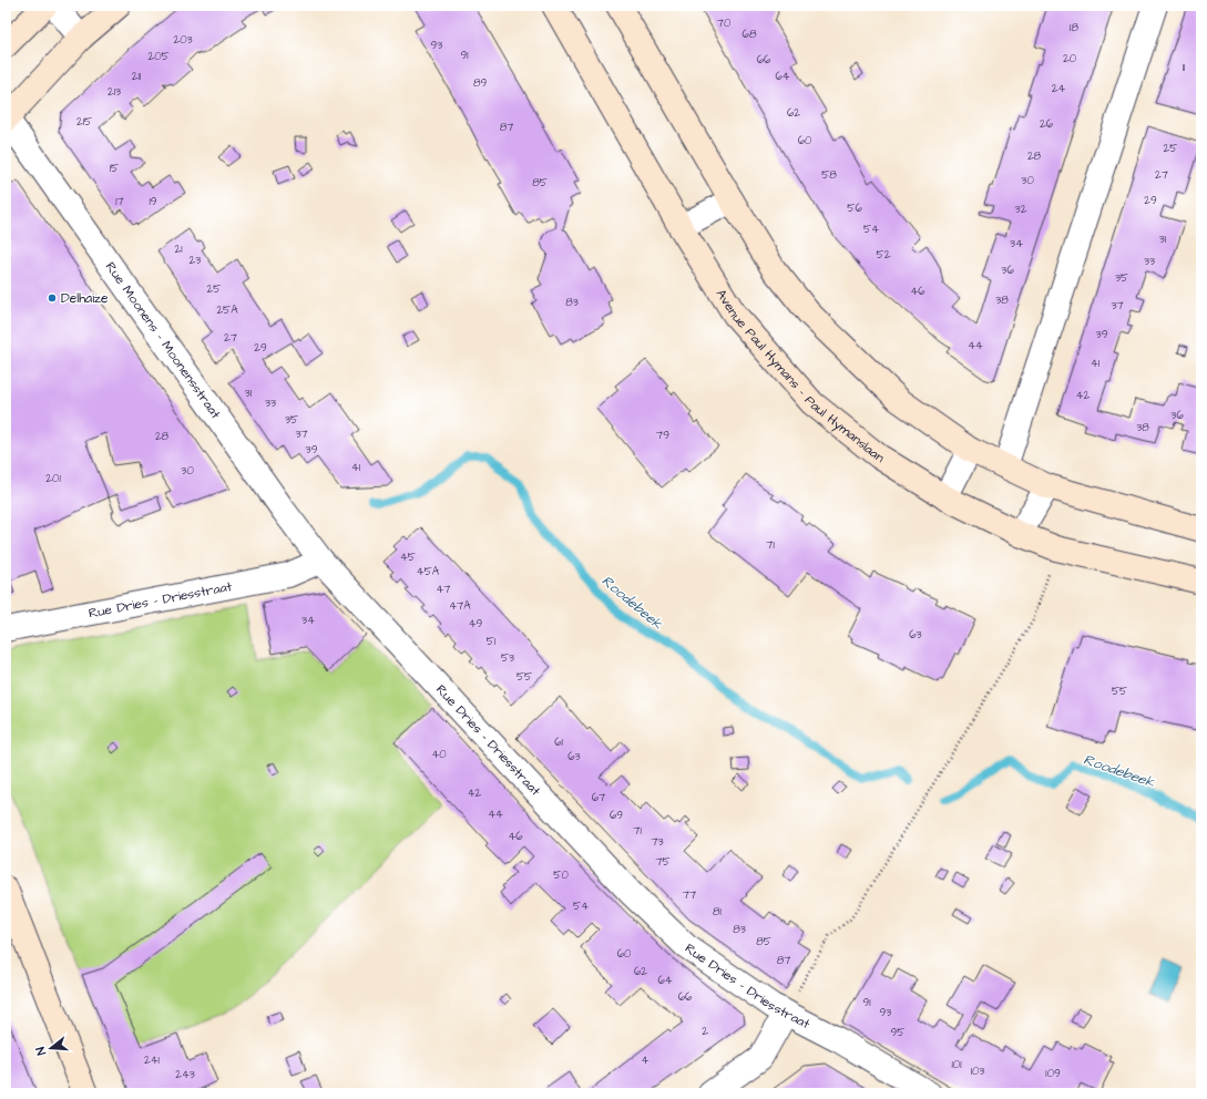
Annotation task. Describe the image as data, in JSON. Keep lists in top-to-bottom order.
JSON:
{
  "streets": {
    "main road": ["Avenue Paul Hymans - Paul Hymanslaan"],
    "street": ["Rue Moonens - Moonensstraat", "Rue Dries - Driesstraat"]
  },
  "crossings": [
    ["Rue Moonens - Moonensstraat", "Rue Dries - Driesstraat"]
  ],
  "water": ["Roodebeek"],
  "places": ["Delhaize"],
  "house_numbers": [
    "70",
    "18",
    "68",
    "203",
    "93",
    "91",
    "205",
    "20",
    "66",
    "11",
    "211",
    "64",
    "89",
    "24",
    "213",
    "62",
    "215",
    "26",
    "87",
    "60",
    "25",
    "28",
    "15",
    "58",
    "27",
    "30",
    "85",
    "29",
    "17",
    "19",
    "56",
    "32",
    "54",
    "31",
    "34",
    "21",
    "52",
    "23",
    "33",
    "36",
    "35",
    "25",
    "46",
    "38",
    "83",
    "37",
    "25A",
    "39",
    "27",
    "44",
    "29",
    "41",
    "31",
    "42",
    "33",
    "36",
    "35",
    "38",
    "37",
    "79",
    "28",
    "39",
    "41",
    "30",
    "201",
    "71",
    "45",
    "45A",
    "47",
    "47A",
    "34",
    "49",
    "63",
    "51",
    "53",
    "55",
    "55",
    "61",
    "40",
    "63",
    "42",
    "67",
    "44",
    "69",
    "71",
    "46",
    "73",
    "75",
    "50",
    "77",
    "54",
    "81",
    "83",
    "85",
    "60",
    "87",
    "62",
    "64",
    "66",
    "91",
    "93",
    "2",
    "95",
    "241",
    "4",
    "101",
    "103",
    "109",
    "243"
  ],
  "north": "left"
}
